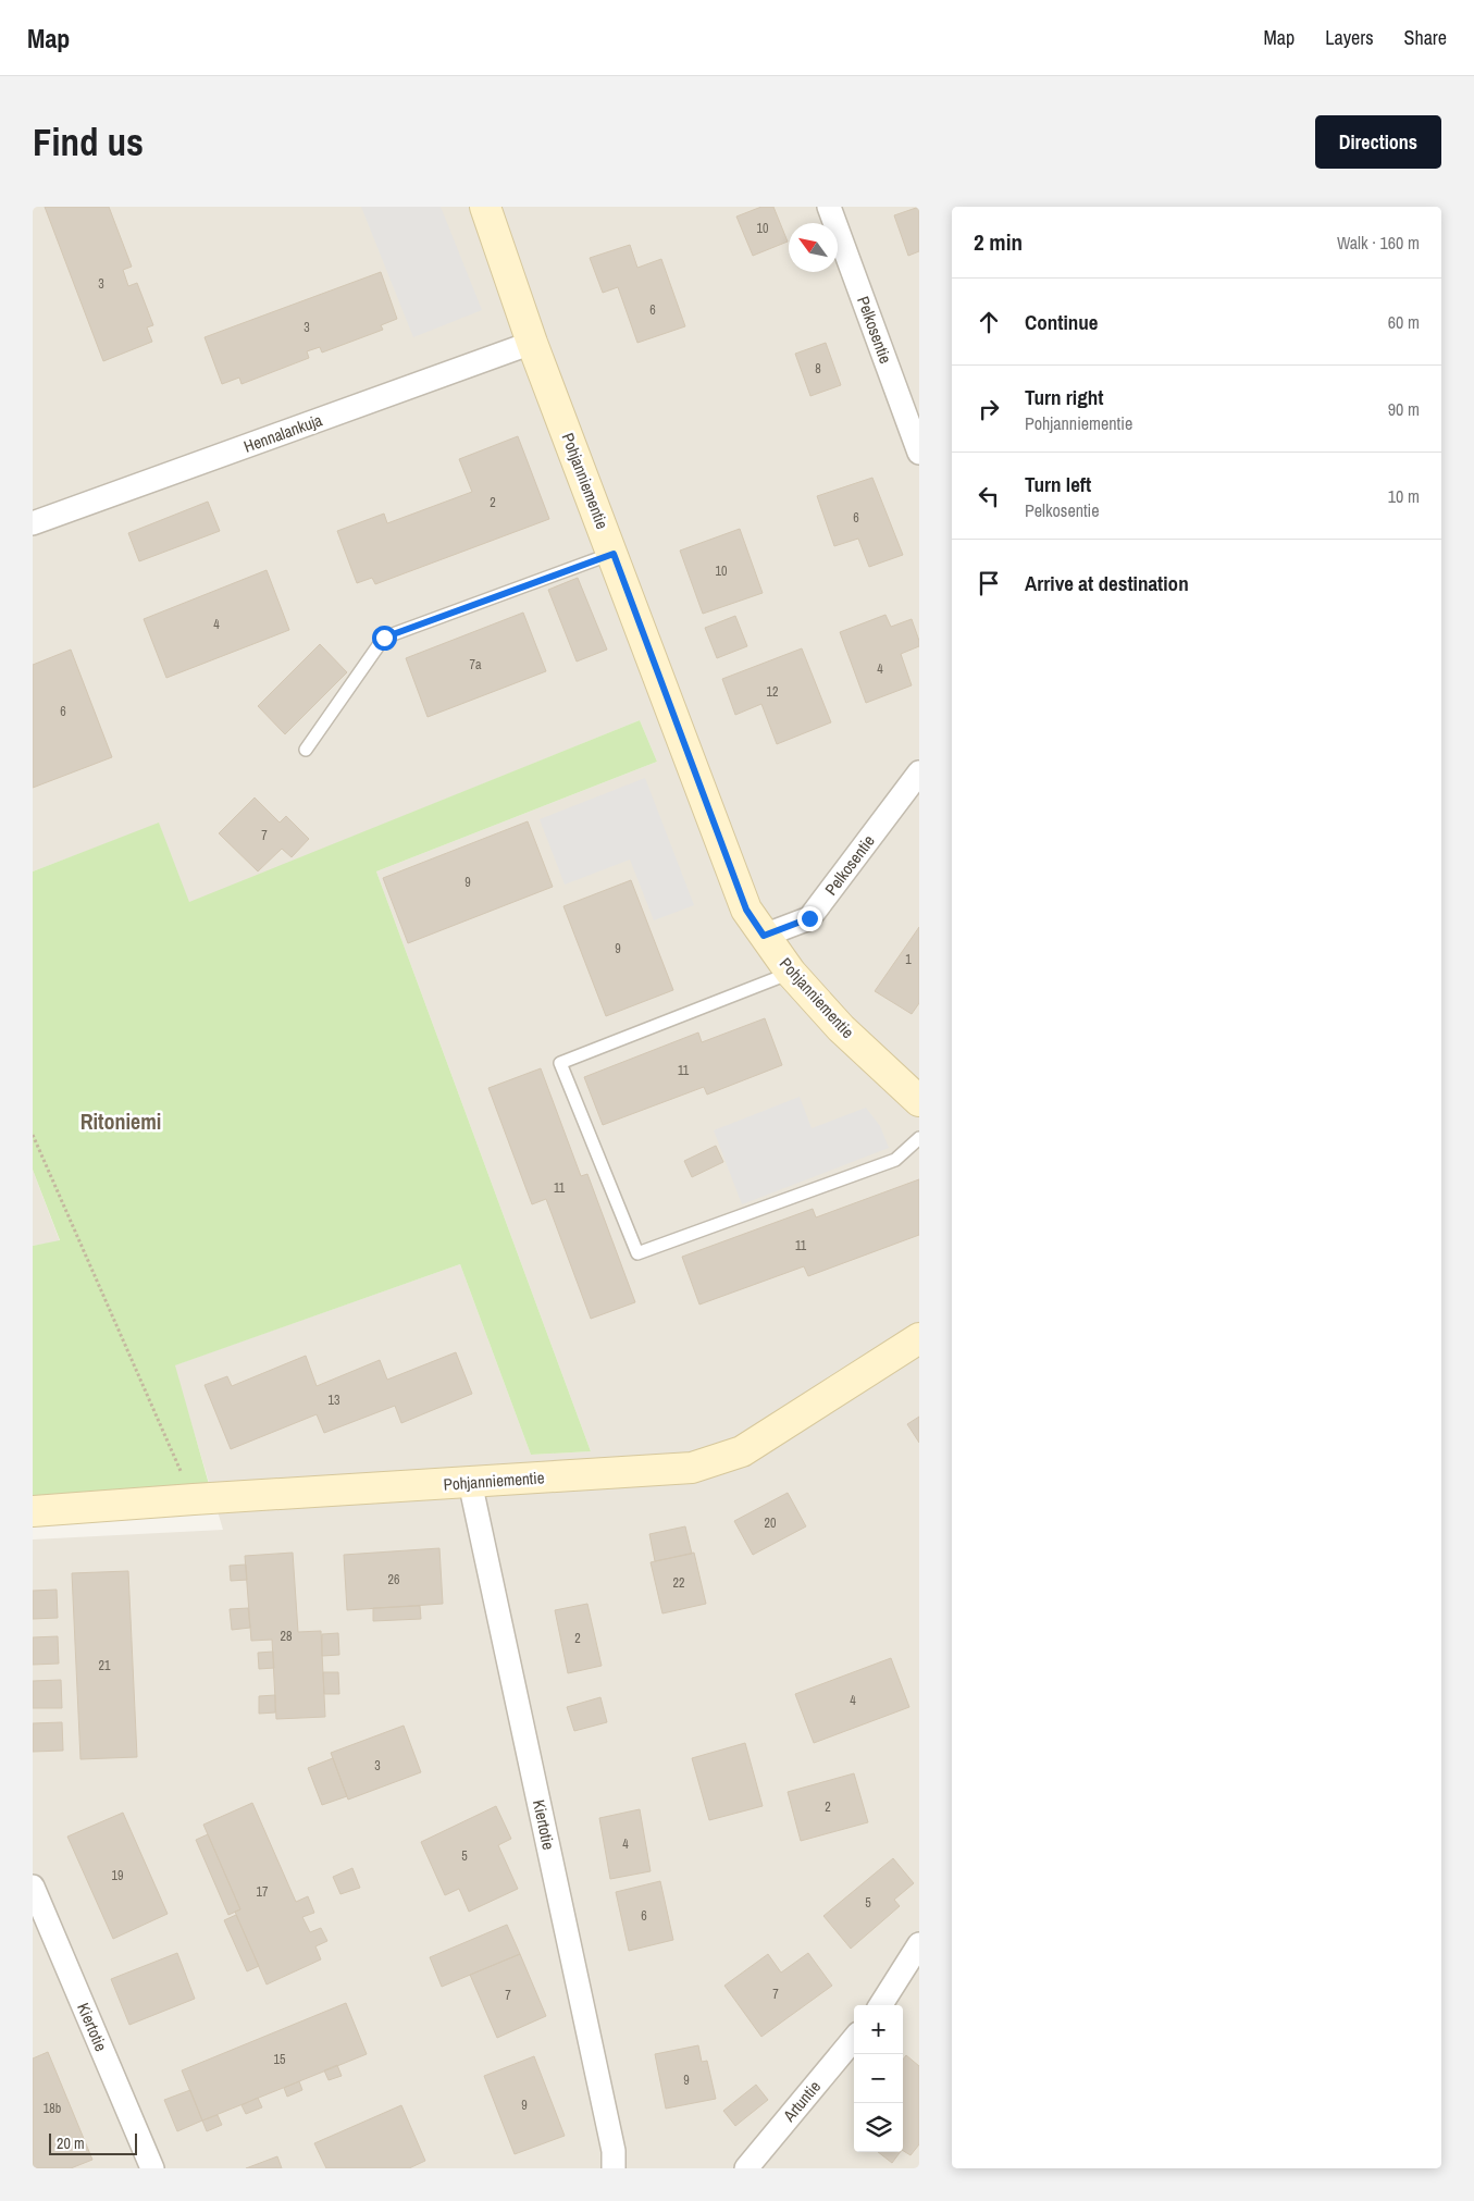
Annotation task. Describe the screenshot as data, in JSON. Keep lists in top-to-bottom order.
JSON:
{
  "streets": {
    "street": [
      "Pelkosentie",
      "Hennalankuja",
      "Pohjanniementie",
      "Kiertotie",
      "Artuntie"
    ]
  },
  "crossings": [
    ["Pelkosentie", "Pohjanniementie"],
    ["Hennalankuja", "Pohjanniementie"],
    ["Pohjanniementie", "Kiertotie"]
  ],
  "districts": ["Ritoniemi"],
  "house_numbers": [
    "10",
    "3",
    "6",
    "3",
    "8",
    "2",
    "6",
    "10",
    "4",
    "7a",
    "4",
    "12",
    "6",
    "7",
    "9",
    "9",
    "1",
    "11",
    "11",
    "11",
    "13",
    "20",
    "26",
    "22",
    "28",
    "2",
    "21",
    "4",
    "3",
    "2",
    "4",
    "5",
    "19",
    "17",
    "5",
    "6",
    "7",
    "7",
    "15",
    "9",
    "9",
    "18b"
  ],
  "scale_bar": "20 m",
  "north": "top left",
  "page": {
    "header": "Map",
    "nav": ["Map", "Layers", "Share"],
    "buttons": "Directions",
    "title": "Find us",
    "heading": ["2 min", "Walk · 160 m"],
    "list": [
      ["Continue", "60 m"],
      ["Turn right", "Pohjanniementie", "90 m"],
      ["Turn left", "Pelkosentie", "10 m"],
      "Arrive at destination"
    ],
    "map_buttons": ["+", "−"],
    "scale": "20 m"
  }
}
